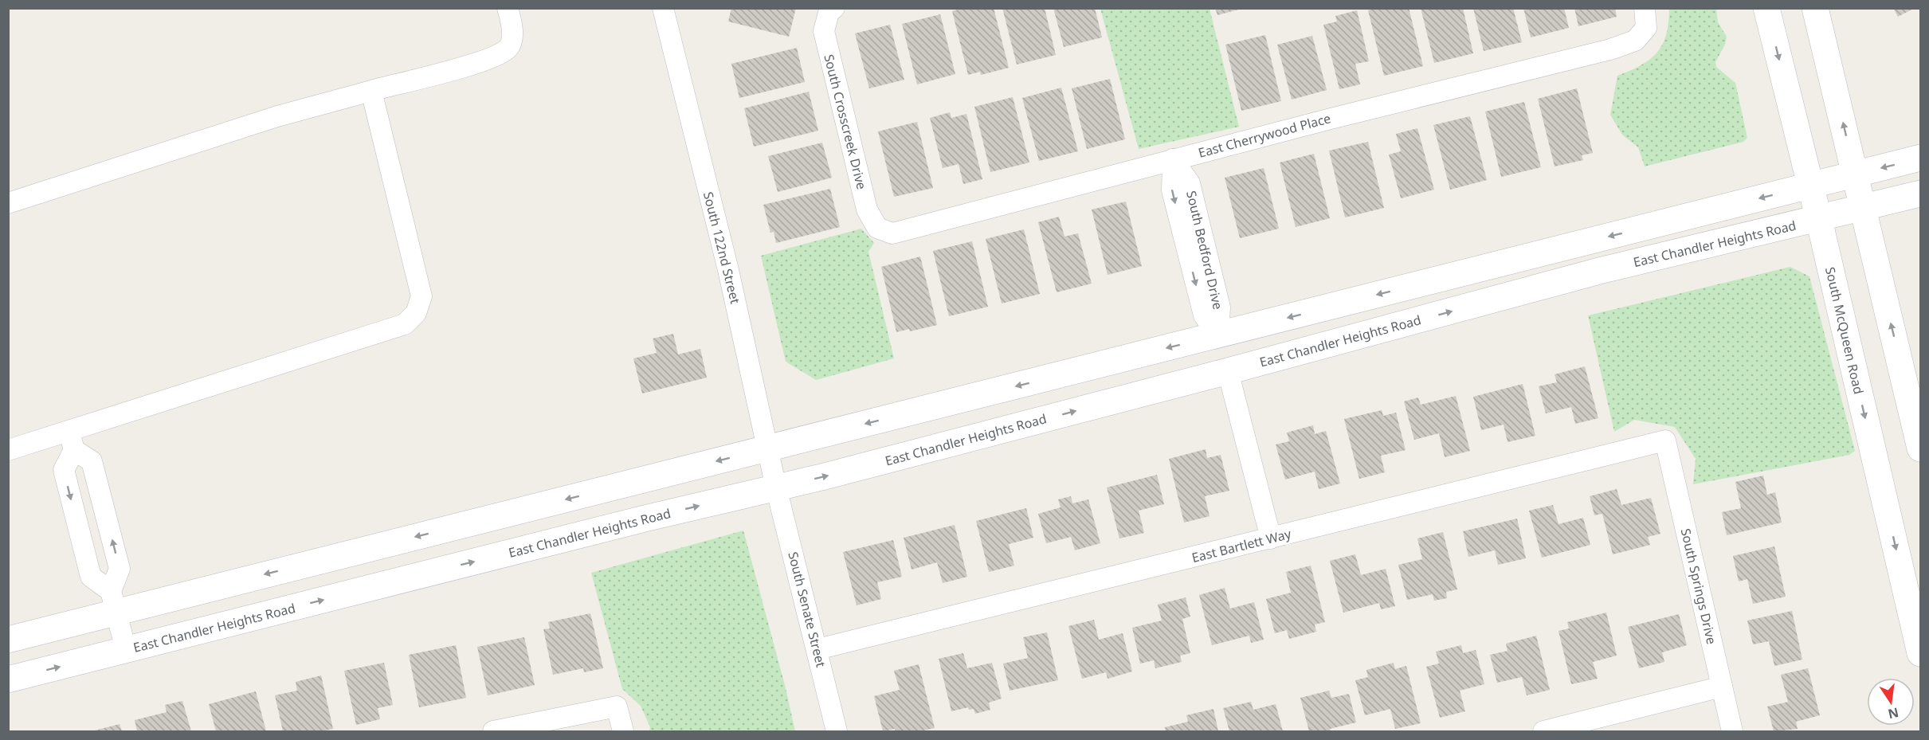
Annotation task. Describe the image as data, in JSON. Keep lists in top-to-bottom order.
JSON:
{
  "streets": {
    "main road": ["East Chandler Heights Road", "South McQueen Road"],
    "street": [
      "South Crosscreek Drive",
      "East Cherrywood Place",
      "South 122nd Street",
      "South Bedford Drive",
      "East Bartlett Way",
      "South Springs Drive",
      "South Senate Street"
    ]
  },
  "crossings": [
    ["South Crosscreek Drive", "East Cherrywood Place"],
    ["East Cherrywood Place", "South Bedford Drive"],
    ["East Chandler Heights Road", "South 122nd Street"],
    ["East Chandler Heights Road", "South McQueen Road"],
    ["East Chandler Heights Road", "South Senate Street"],
    ["South 122nd Street", "South Senate Street"],
    ["East Bartlett Way", "South Springs Drive"],
    ["East Bartlett Way", "South Senate Street"]
  ],
  "north": "bottom"
}
